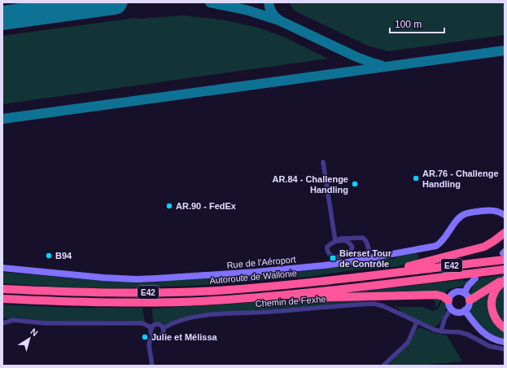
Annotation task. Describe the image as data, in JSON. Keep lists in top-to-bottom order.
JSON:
{
  "streets": {
    "highway": ["E42", "Autoroute de Wallonie"],
    "street": ["Rue de l'Aéroport", "Chemin de Fexhe"]
  },
  "places": {
    "other": [
      "AR.76 - Challenge Handling",
      "AR.84 - Challenge Handling",
      "AR.90 - FedEx",
      "B94",
      "Julie et Mélissa"
    ],
    "transit": ["Bierset Tour de Contrôle"]
  },
  "scale_bar": "100 m",
  "north": "top right"
}
